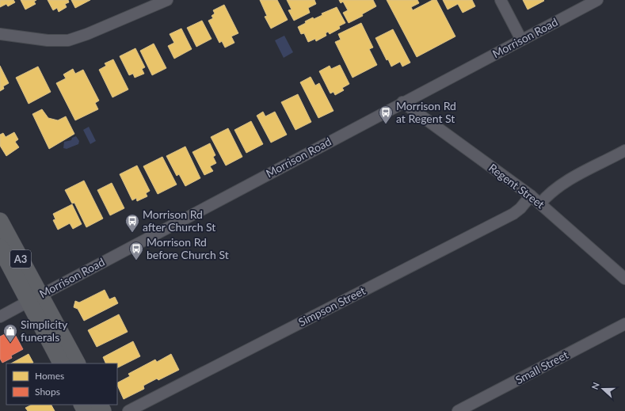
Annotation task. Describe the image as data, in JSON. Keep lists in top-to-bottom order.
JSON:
{
  "streets": {
    "highway": ["A3"],
    "street": [
      "Morrison Road",
      "Regent Street",
      "Simpson Street",
      "Small Street"
    ]
  },
  "crossings": [
    ["Morrison Road", "Regent Street"],
    ["Morrison Road", "A3"],
    ["Regent Street", "Simpson Street"]
  ],
  "places": {
    "bus stop": ["Morrison Rd at Regent St", "Morrison Rd after Church St", "Morrison Rd before Church St"],
    "shop": ["Simplicity funerals"]
  },
  "legend": ["Homes", "Shops"],
  "north": "left"
}
